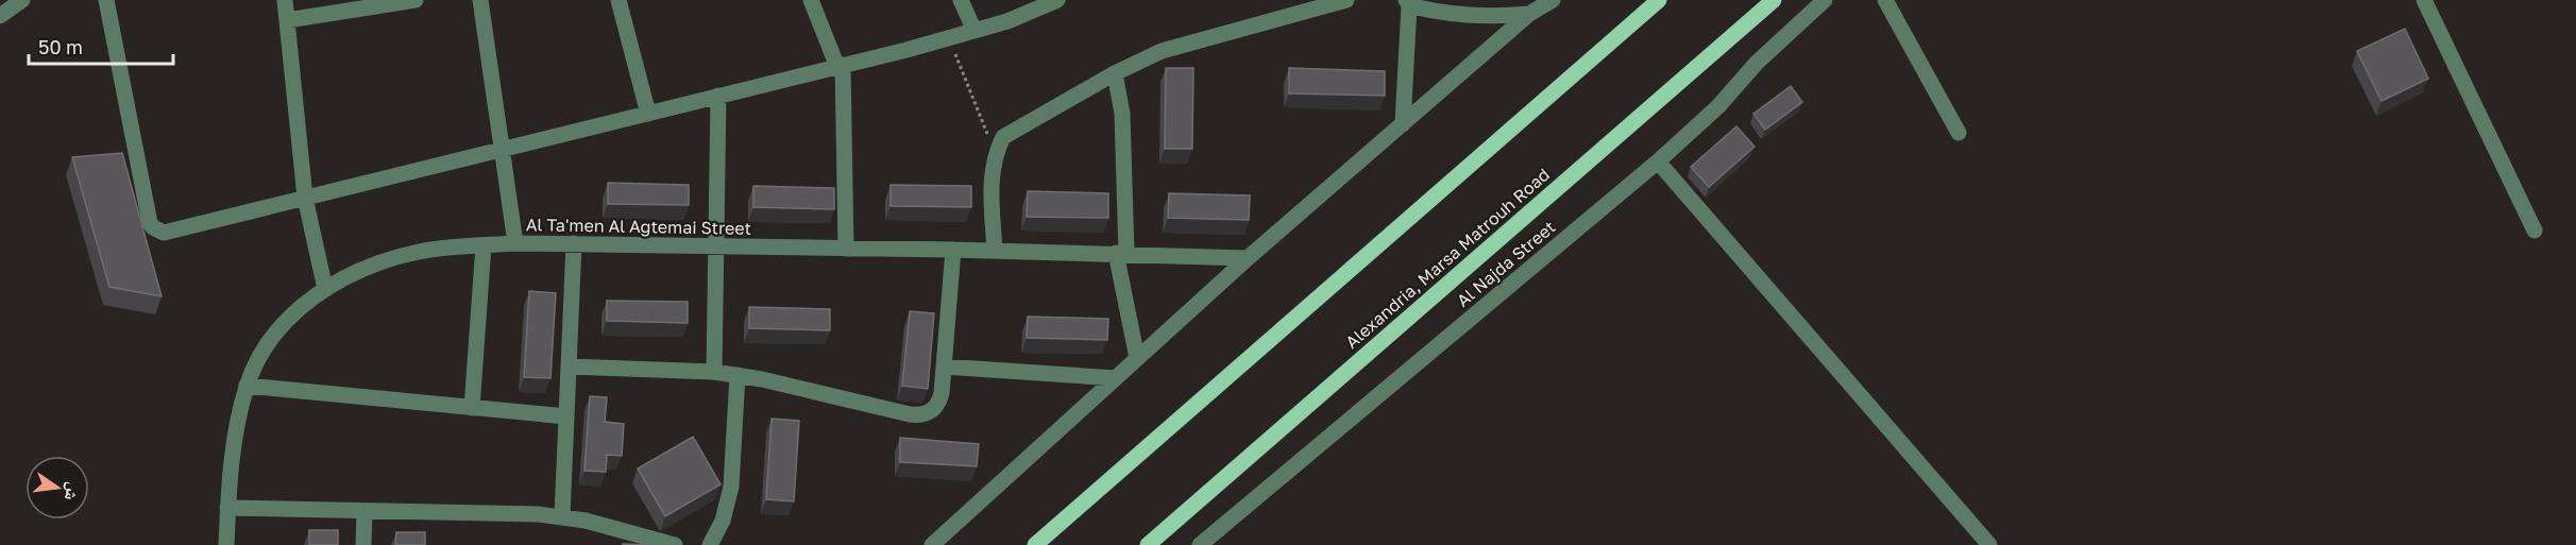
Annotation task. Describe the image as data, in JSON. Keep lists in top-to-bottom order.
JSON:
{
  "streets": {
    "main road": ["Alexandria, Marsa Matrouh Road"],
    "street": ["Al Ta'men Al Agtemai Street", "Al Najda Street"]
  },
  "scale_bar": "50 m",
  "north": "right"
}
